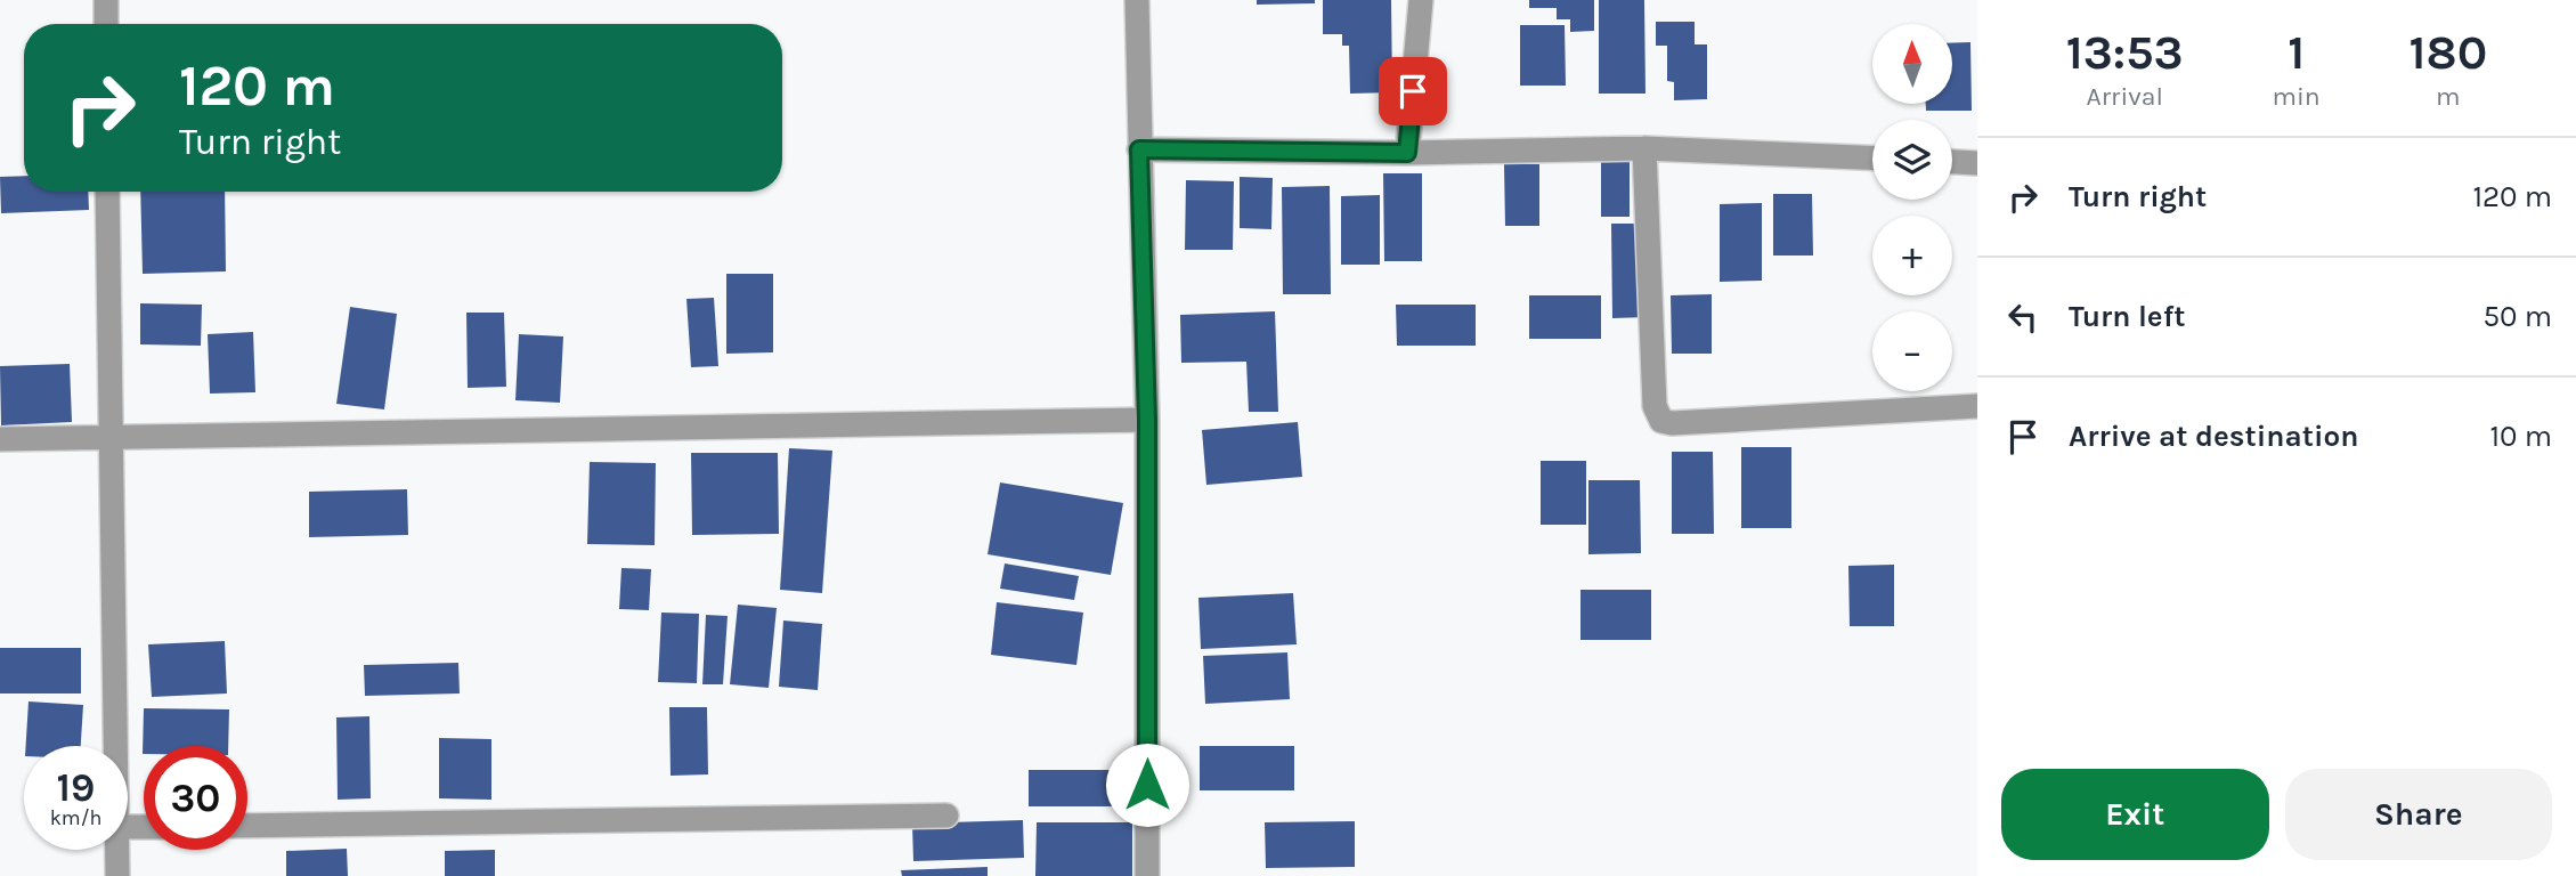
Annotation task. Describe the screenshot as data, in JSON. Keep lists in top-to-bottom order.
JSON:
{
  "north": "top",
  "page": {
    "eta": [
      "13:53",
      "Arrival",
      "1",
      "min",
      "180",
      "m"
    ],
    "map_buttons": ["+", "−"],
    "turn": ["120 m", "Turn right"],
    "list": [
      {
        "name": "Turn right",
        "value": "120 m"
      },
      {
        "name": "Turn left",
        "value": "50 m"
      },
      {
        "name": "Arrive at destination",
        "value": "10 m"
      }
    ],
    "speed": "19 km/h",
    "limit": "30",
    "buttons": ["Exit", "Share"]
  }
}
